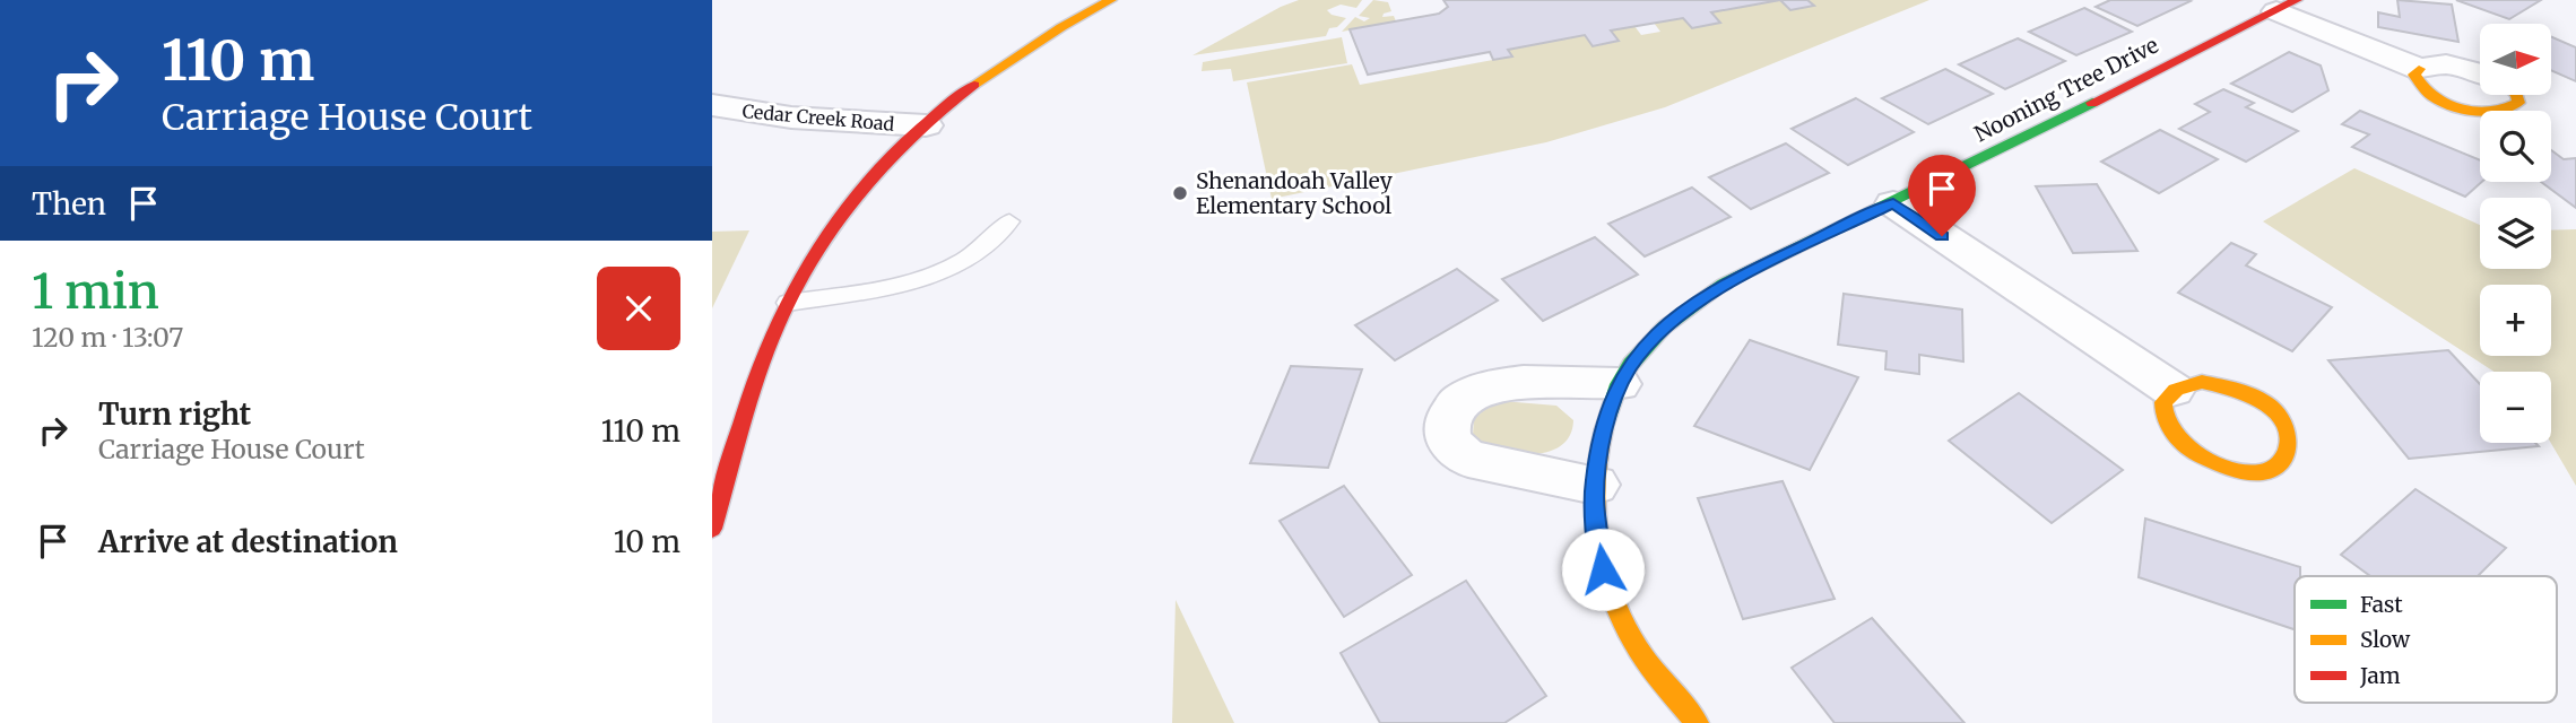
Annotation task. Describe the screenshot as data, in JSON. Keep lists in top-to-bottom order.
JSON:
{
  "streets": {
    "street": ["Nooning Tree Drive", "Cedar Creek Road"]
  },
  "places": ["Shenandoah Valley Elementary School"],
  "legend": ["Fast", "Slow", "Jam"],
  "north": "right",
  "page": {
    "turn": ["110 m", "Carriage House Court"],
    "map_buttons": ["+", "−"],
    "then": "Then",
    "heading": ["1 min", "120 m · 13:07"],
    "list": [
      {
        "name": "Turn right",
        "note": "Carriage House Court",
        "value": "110 m"
      },
      {
        "name": "Arrive at destination",
        "value": "10 m"
      }
    ]
  }
}
